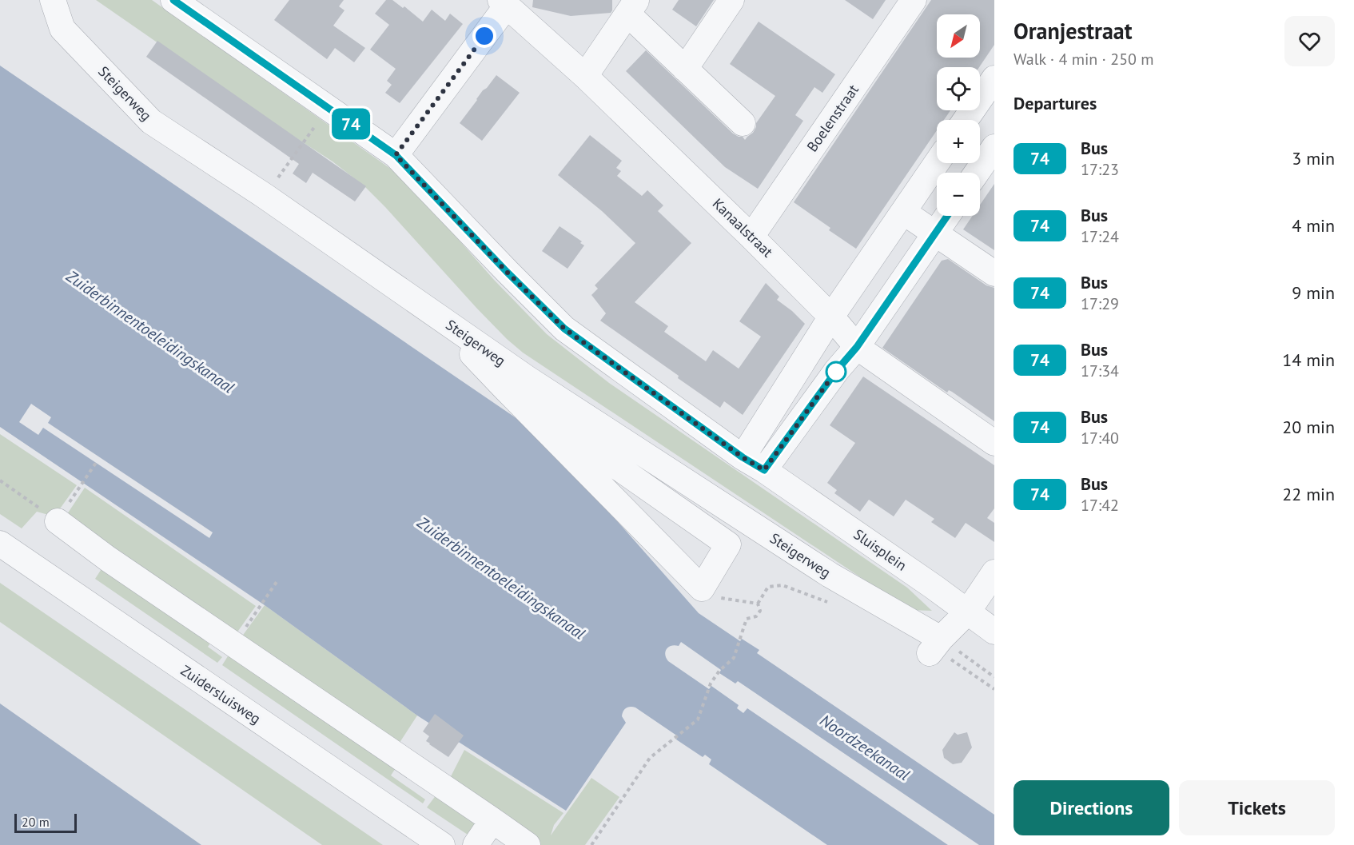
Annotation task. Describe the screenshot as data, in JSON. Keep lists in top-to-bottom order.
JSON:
{
  "streets": {
    "street": [
      "Steigerweg",
      "Boelenstraat",
      "Kanaalstraat",
      "Sluisplein",
      "Zuidersluisweg"
    ]
  },
  "crossings": [
    ["Boelenstraat", "Kanaalstraat"]
  ],
  "water": ["Zuiderbinnentoeleidingskanaal", "Noordzeekanaal"],
  "lines": ["bus line 74"],
  "scale_bar": "20 m",
  "north": "bottom left",
  "page": {
    "on_map": "74",
    "heading": [
      ["Oranjestraat", "Walk · 4 min · 250 m"],
      "Departures"
    ],
    "map_buttons": ["+", "−"],
    "list": [
      {
        "mark": "74",
        "name": "Bus",
        "note": "17:23",
        "value": "3 min"
      },
      {
        "mark": "74",
        "name": "Bus",
        "note": "17:24",
        "value": "4 min"
      },
      {
        "mark": "74",
        "name": "Bus",
        "note": "17:29",
        "value": "9 min"
      },
      {
        "mark": "74",
        "name": "Bus",
        "note": "17:34",
        "value": "14 min"
      },
      {
        "mark": "74",
        "name": "Bus",
        "note": "17:40",
        "value": "20 min"
      },
      {
        "mark": "74",
        "name": "Bus",
        "note": "17:42",
        "value": "22 min"
      }
    ],
    "buttons": ["Directions", "Tickets"],
    "scale": "20 m"
  }
}
